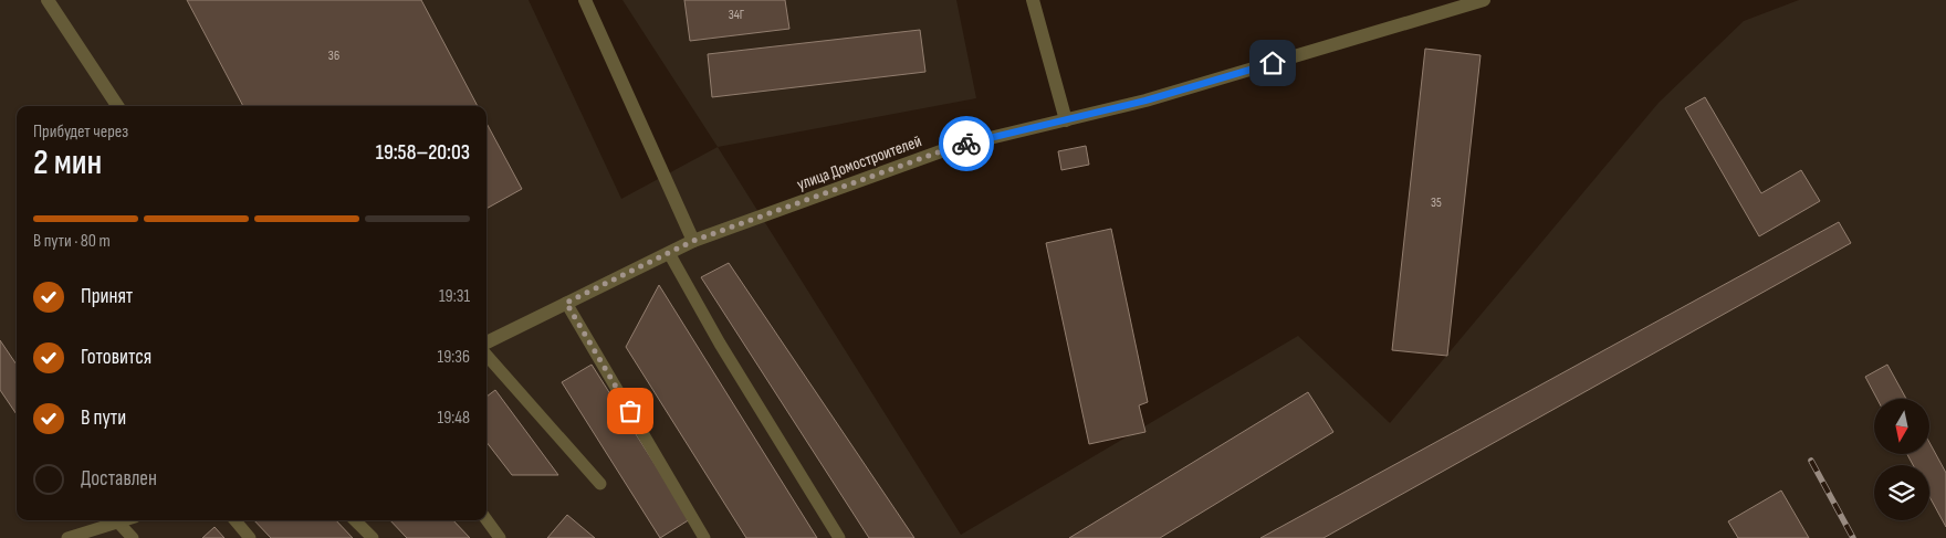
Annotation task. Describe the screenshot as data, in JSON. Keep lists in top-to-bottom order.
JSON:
{
  "streets": {
    "street": ["улица Домостроителей"]
  },
  "house_numbers": ["34Г", "36", "35"],
  "north": "bottom",
  "page": {
    "heading": ["2 мин", "Прибудет через", "19:58–20:03"],
    "bar": "В пути · 80 m",
    "list": [
      ["Принят", "19:31"],
      ["Готовится", "19:36"],
      ["В пути", "19:48"],
      "Доставлен"
    ]
  }
}
